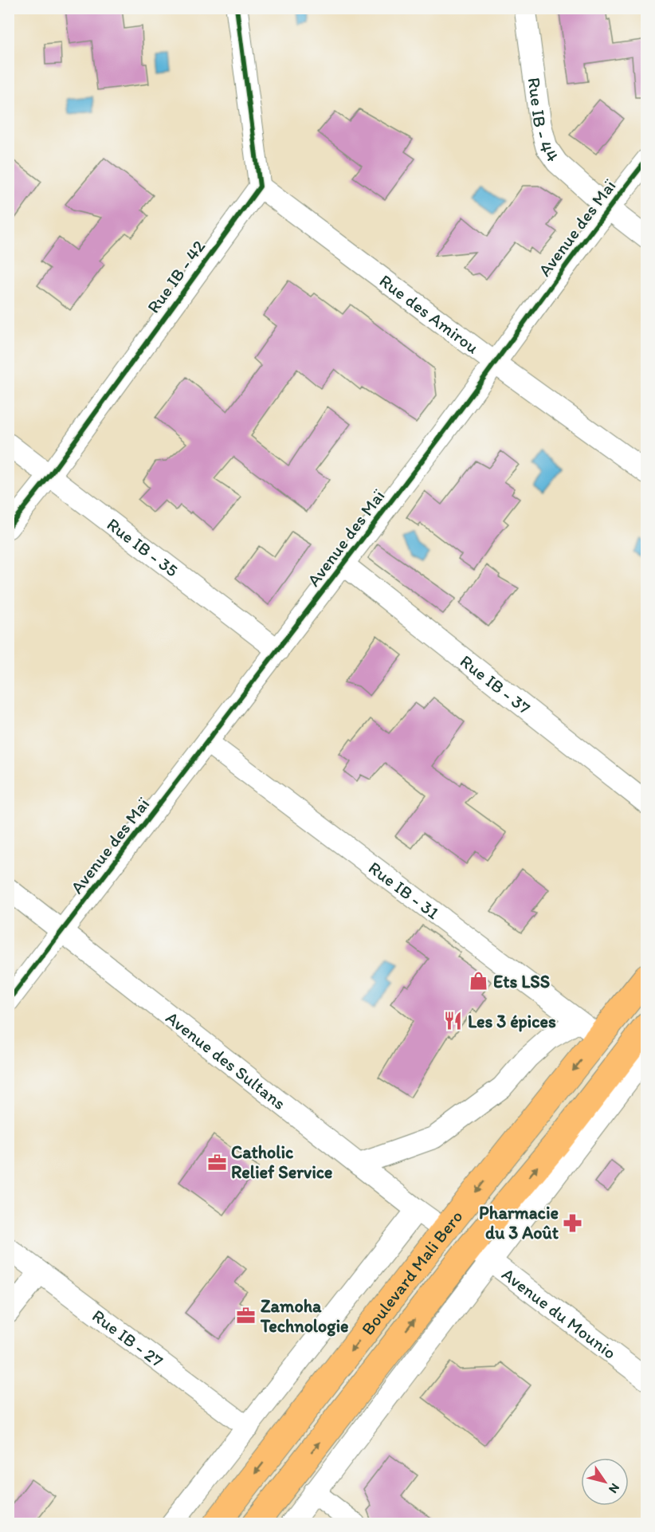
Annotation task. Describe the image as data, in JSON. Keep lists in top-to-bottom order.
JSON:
{
  "streets": {
    "main road": ["Boulevard Mali Bero"],
    "street": [
      "Rue IB - 44",
      "Avenue des Maï",
      "Rue IB - 42",
      "Rue des Amirou",
      "Rue IB - 35",
      "Rue IB - 37",
      "Rue IB - 31",
      "Avenue des Sultans",
      "Avenue du Mounio",
      "Rue IB - 27"
    ]
  },
  "crossings": [
    ["Rue IB - 44", "Avenue des Maï"],
    ["Avenue des Maï", "Rue des Amirou"],
    ["Avenue des Maï", "Rue IB - 35"],
    ["Avenue des Maï", "Rue IB - 37"],
    ["Avenue des Maï", "Rue IB - 31"],
    ["Avenue des Maï", "Avenue des Sultans"],
    ["Rue IB - 42", "Rue des Amirou"],
    ["Rue IB - 42", "Rue IB - 35"],
    ["Rue IB - 31", "Boulevard Mali Bero"],
    ["Avenue des Sultans", "Boulevard Mali Bero"],
    ["Boulevard Mali Bero", "Avenue du Mounio"],
    ["Boulevard Mali Bero", "Rue IB - 27"]
  ],
  "places": {
    "shop": ["Ets LSS"],
    "restaurant": ["Les 3 épices"],
    "office": ["Catholic Relief Service", "Zamoha Technologie"],
    "pharmacy": ["Pharmacie du 3 Août"]
  },
  "north": "bottom right"
}
